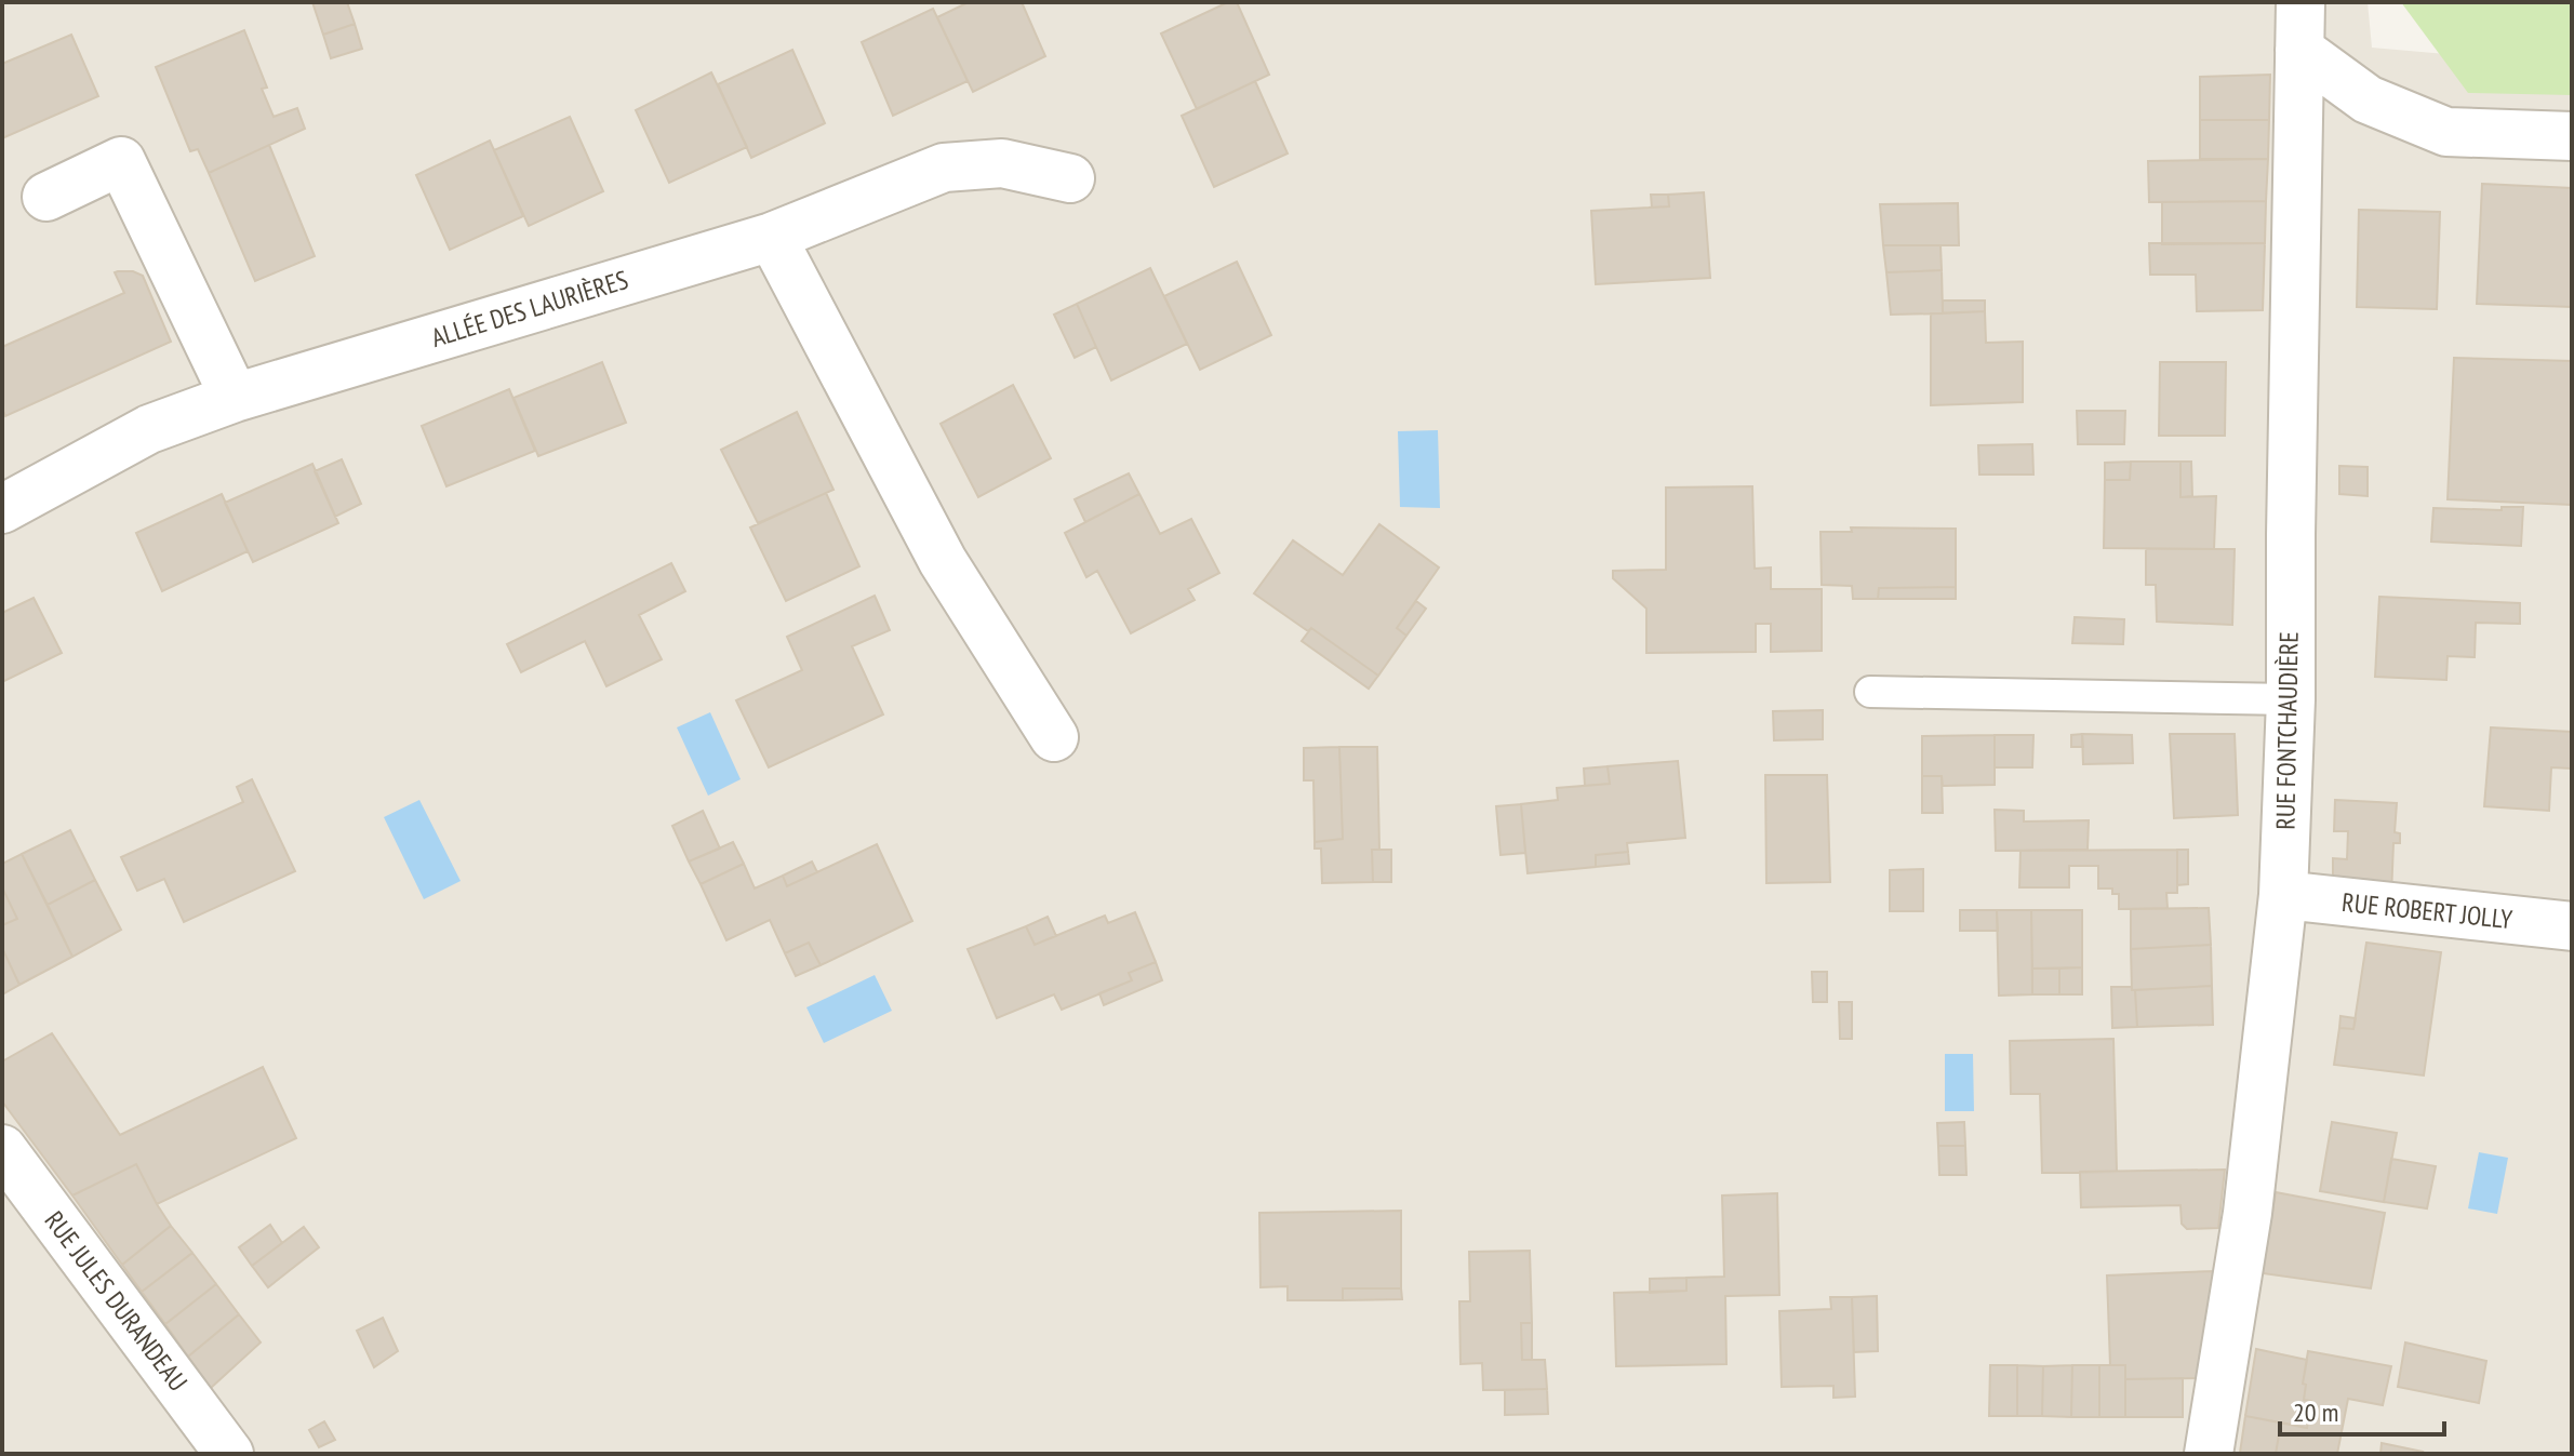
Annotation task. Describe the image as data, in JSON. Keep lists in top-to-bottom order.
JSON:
{
  "streets": {
    "street": [
      "ALLÉE DES LAURIÈRES",
      "RUE FONTCHAUDIÈRE",
      "RUE ROBERT JOLLY",
      "RUE JULES DURANDEAU"
    ]
  },
  "crossings": [
    ["RUE FONTCHAUDIÈRE", "RUE ROBERT JOLLY"]
  ],
  "scale_bar": "20 m"
}
